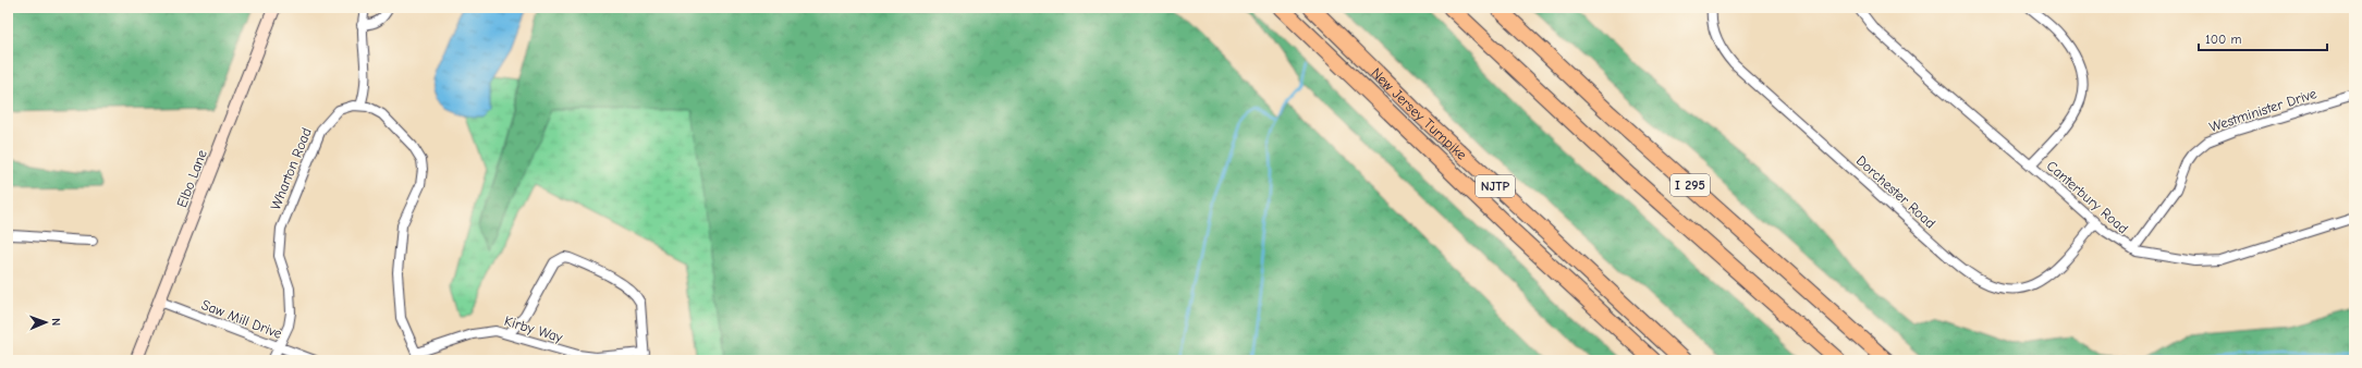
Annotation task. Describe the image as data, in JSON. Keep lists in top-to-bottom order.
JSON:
{
  "streets": {
    "highway": ["New Jersey Turnpike", "I 295", "NJTP"],
    "street": [
      "Westminister Drive",
      "Wharton Road",
      "Elbo Lane",
      "Dorchester Road",
      "Canterbury Road",
      "Saw Mill Drive",
      "Kirby Way"
    ]
  },
  "crossings": [
    ["Westminister Drive", "Canterbury Road"],
    ["Wharton Road", "Saw Mill Drive"],
    ["Elbo Lane", "Saw Mill Drive"],
    ["Dorchester Road", "Canterbury Road"]
  ],
  "scale_bar": "100 m",
  "north": "right"
}
